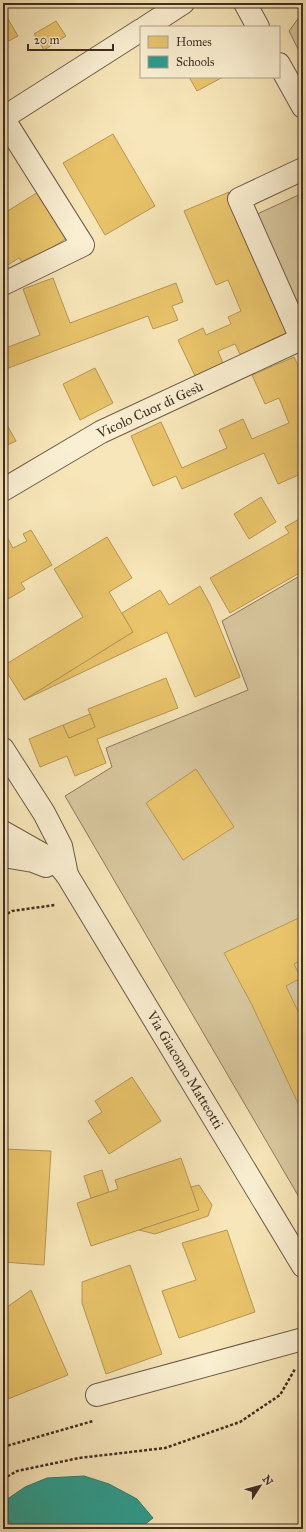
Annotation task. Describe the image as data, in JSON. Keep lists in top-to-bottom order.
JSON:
{
  "streets": {
    "street": ["Vicolo Cuor di Gesù", "Via Giacomo Matteotti"]
  },
  "legend": ["Homes", "Schools"],
  "scale_bar": "20 m",
  "north": "top right"
}
